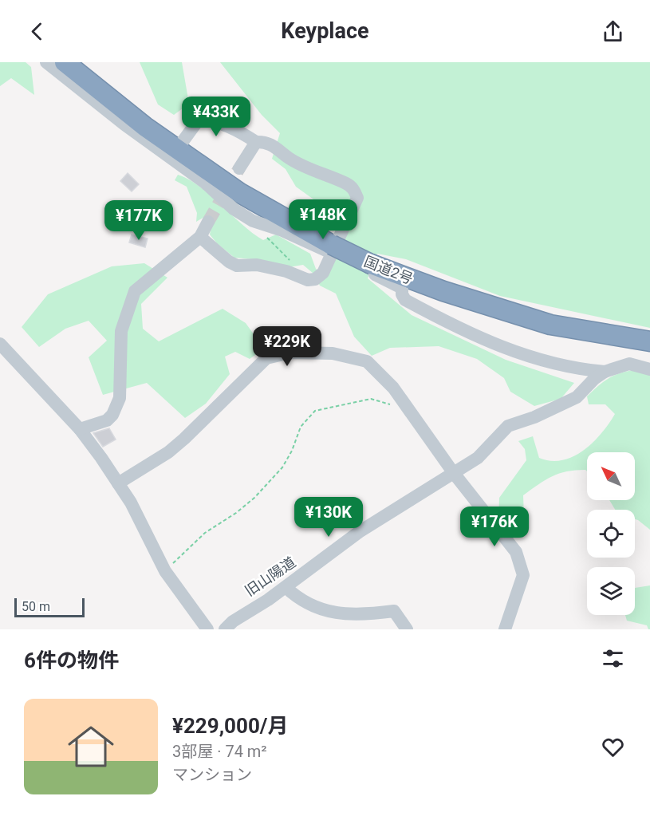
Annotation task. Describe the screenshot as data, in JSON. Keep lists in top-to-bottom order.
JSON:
{
  "streets": {
    "highway": ["国道2号"],
    "street": ["旧山陽道"]
  },
  "scale_bar": "50 m",
  "north": "top left",
  "page": {
    "header": "Keyplace",
    "price": [
      "¥433K",
      "¥148K",
      "¥177K",
      "¥229K",
      "¥130K",
      "¥176K"
    ],
    "scale": "50 m",
    "heading": "6件の物件",
    "list": [
      {
        "name": "¥229,000/月",
        "note": "3部屋 · 74 m² · マンション"
      }
    ]
  }
}
